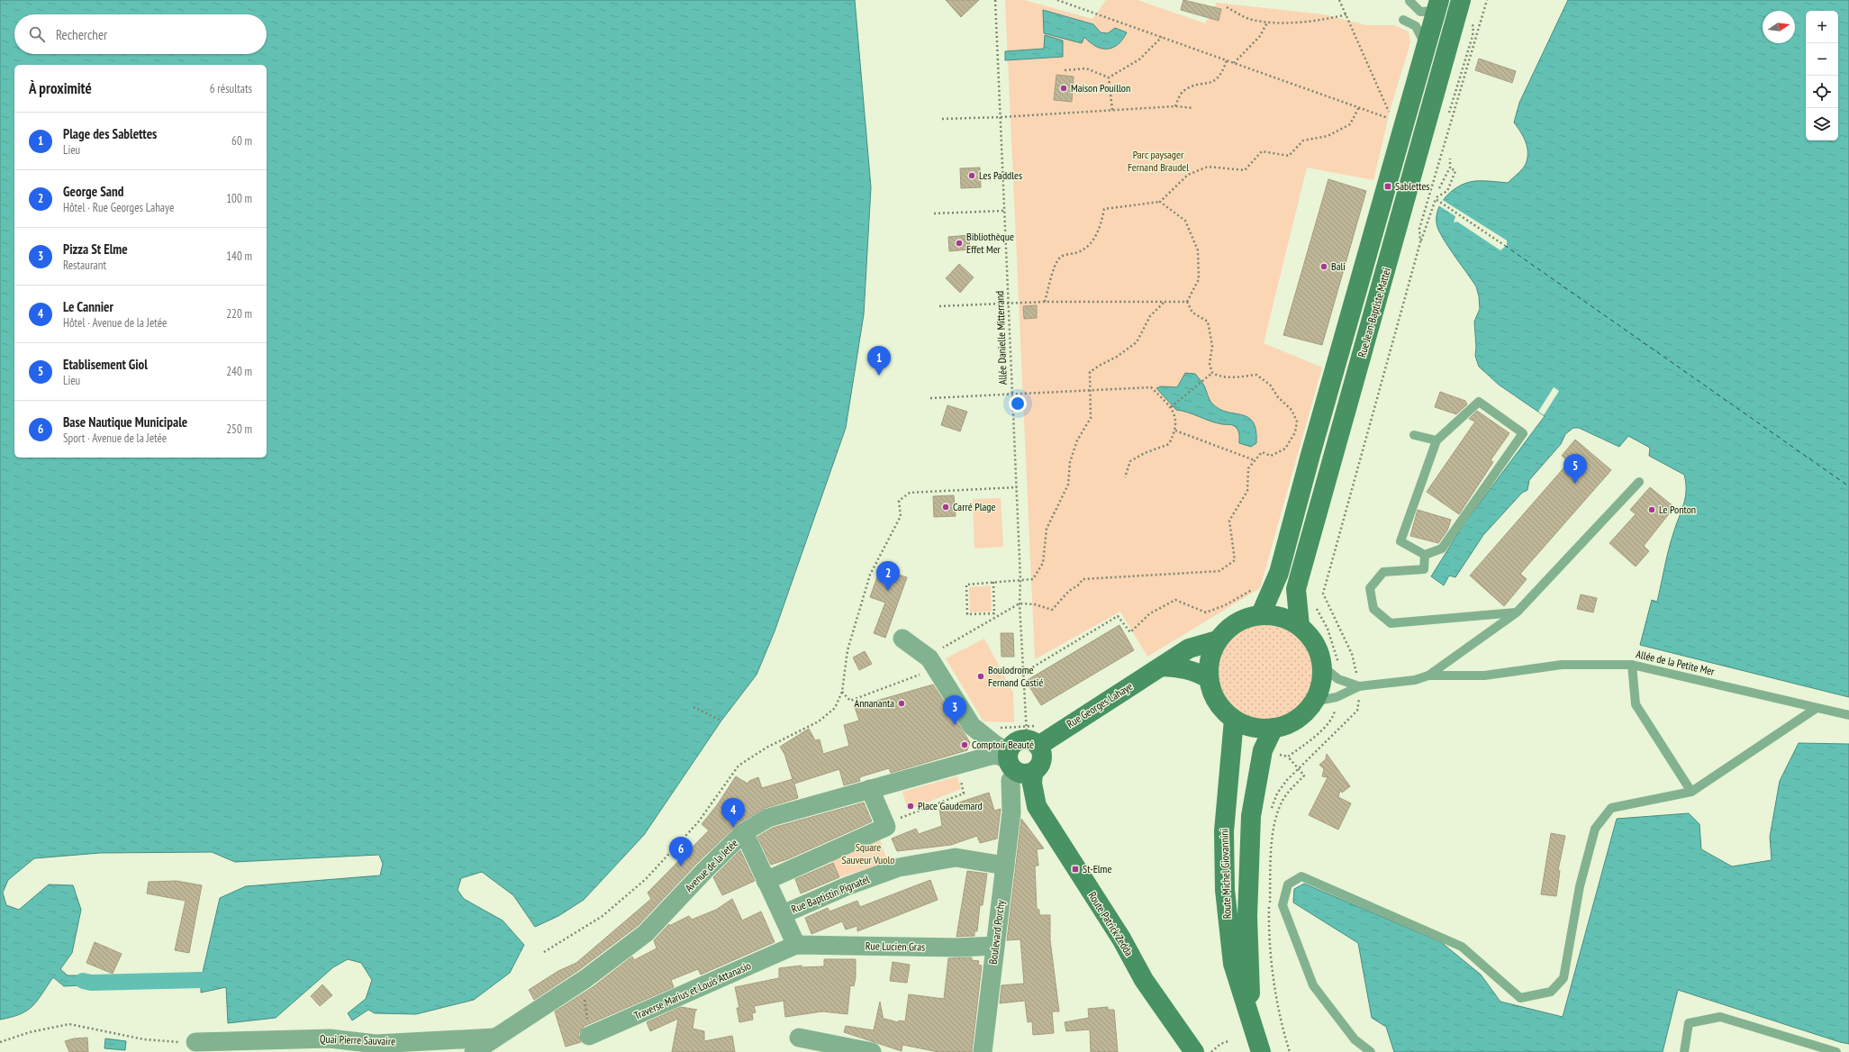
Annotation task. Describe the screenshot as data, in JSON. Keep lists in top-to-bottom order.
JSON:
{
  "streets": {
    "main road": [
      "Rue Jean-Baptiste Mattei",
      "Rue Georges Lahaye",
      "Route Michel Giovannini",
      "Route Patrick Zedda"
    ],
    "street": [
      "Avenue de la Jetée",
      "Rue Baptistin Pignatel",
      "Boulevard Porchy",
      "Rue Lucien Gras",
      "Traverse Marius et Louis Attanasio",
      "Quai Pierre Sauvaire"
    ],
    "lane": ["Allée de la Petite Mer"],
    "path": ["Allée Danielle Mitterrand"]
  },
  "crossings": [
    ["Rue Jean-Baptiste Mattei", "Rue Georges Lahaye"],
    ["Rue Jean-Baptiste Mattei", "Route Michel Giovannini"],
    ["Allée Danielle Mitterrand", "Rue Georges Lahaye"],
    ["Allée Danielle Mitterrand", "Avenue de la Jetée"],
    ["Allée Danielle Mitterrand", "Route Patrick Zedda"],
    ["Allée Danielle Mitterrand", "Boulevard Porchy"],
    ["Rue Georges Lahaye", "Avenue de la Jetée"],
    ["Rue Georges Lahaye", "Route Michel Giovannini"],
    ["Rue Georges Lahaye", "Route Patrick Zedda"],
    ["Rue Georges Lahaye", "Boulevard Porchy"],
    ["Avenue de la Jetée", "Route Patrick Zedda"],
    ["Avenue de la Jetée", "Boulevard Porchy"],
    ["Avenue de la Jetée", "Quai Pierre Sauvaire"],
    ["Rue Baptistin Pignatel", "Boulevard Porchy"],
    ["Route Patrick Zedda", "Boulevard Porchy"],
    ["Boulevard Porchy", "Rue Lucien Gras"],
    ["Rue Lucien Gras", "Traverse Marius et Louis Attanasio"]
  ],
  "parks": ["Parc paysager Fernand Braudel", "Square Sauveur Vuolo"],
  "places": {
    "other": [
      "Maison Pouillon",
      "Les Paddles",
      "Bibliothèque Effet Mer",
      "Bali",
      "Carré Plage",
      "Le Ponton",
      "Boulodrome Fernand Castié",
      "Annananta",
      "Comptoir Beauté",
      "Place Gaudemard"
    ],
    "transit": ["Sablettes", "St-Elme"]
  },
  "north": "right",
  "page": {
    "map_buttons": ["+", "−"],
    "search": "Rechercher",
    "heading": ["À proximité", "6 résultats"],
    "list": [
      {
        "mark": "1",
        "name": "Plage des Sablettes",
        "note": "Lieu",
        "value": "60 m"
      },
      {
        "mark": "2",
        "name": "George Sand",
        "note": "Hôtel · Rue Georges Lahaye",
        "value": "100 m"
      },
      {
        "mark": "3",
        "name": "Pizza St Elme",
        "note": "Restaurant",
        "value": "140 m"
      },
      {
        "mark": "4",
        "name": "Le Cannier",
        "note": "Hôtel · Avenue de la Jetée",
        "value": "220 m"
      },
      {
        "mark": "5",
        "name": "Etablisement Giol",
        "note": "Lieu",
        "value": "240 m"
      },
      {
        "mark": "6",
        "name": "Base Nautique Municipale",
        "note": "Sport · Avenue de la Jetée",
        "value": "250 m"
      }
    ],
    "pins": [
      "1",
      "5",
      "2",
      "3",
      "4",
      "6"
    ]
  }
}
